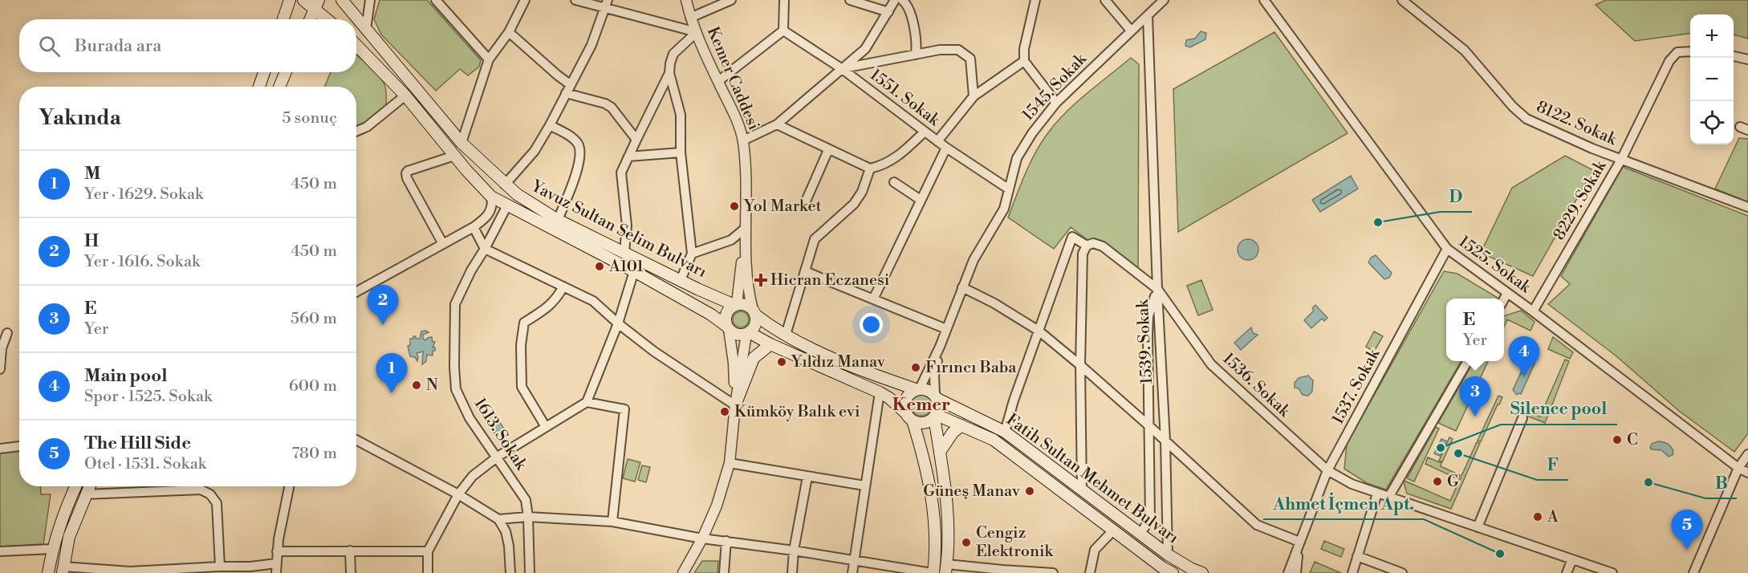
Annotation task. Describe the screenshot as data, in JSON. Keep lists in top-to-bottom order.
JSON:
{
  "streets": {
    "main road": ["Yavuz Sultan Selim Bulvarı", "Fatih Sultan Mehmet Bulvarı"],
    "street": [
      "Kemer Caddesi",
      "1545. Sokak",
      "1551. Sokak",
      "8122. Sokak",
      "8229. Sokak",
      "1525. Sokak",
      "1539. Sokak",
      "1536. Sokak",
      "1537. Sokak",
      "1613. Sokak"
    ]
  },
  "crossings": [
    ["Kemer Caddesi", "Yavuz Sultan Selim Bulvarı"],
    ["1545. Sokak", "1551. Sokak"],
    ["8122. Sokak", "8229. Sokak"],
    ["8229. Sokak", "1525. Sokak"],
    ["Yavuz Sultan Selim Bulvarı", "1613. Sokak"],
    ["1525. Sokak", "1537. Sokak"],
    ["1539. Sokak", "1536. Sokak"],
    ["1539. Sokak", "Fatih Sultan Mehmet Bulvarı"],
    ["1536. Sokak", "1537. Sokak"]
  ],
  "districts": ["Kemer"],
  "places": {
    "other": [
      "Yol Market",
      "D",
      "A101",
      "Yıldız Manav",
      "Fırıncı Baba",
      "N",
      "Kümköy Balık evi",
      "C",
      "Silence pool",
      "F",
      "G",
      "B",
      "Güneş Manav",
      "A",
      "Cengiz Elektronik",
      "Ahmet İçmen Apt."
    ],
    "health": ["Hicran Eczanesi"]
  },
  "page": {
    "map_buttons": ["+", "−"],
    "search": "Burada ara",
    "heading": ["Yakında", "5 sonuç"],
    "list": [
      {
        "mark": "1",
        "name": "M",
        "note": "Yer · 1629. Sokak",
        "value": "450 m"
      },
      {
        "mark": "2",
        "name": "H",
        "note": "Yer · 1616. Sokak",
        "value": "450 m"
      },
      {
        "mark": "3",
        "name": "E",
        "note": "Yer",
        "value": "560 m"
      },
      {
        "mark": "4",
        "name": "Main pool",
        "note": "Spor · 1525. Sokak",
        "value": "600 m"
      },
      {
        "mark": "5",
        "name": "The Hill Side",
        "note": "Otel · 1531. Sokak",
        "value": "780 m"
      }
    ],
    "pins": [
      "2",
      "4",
      "1",
      "3",
      "5"
    ],
    "popup": ["E", "Yer"]
  }
}
